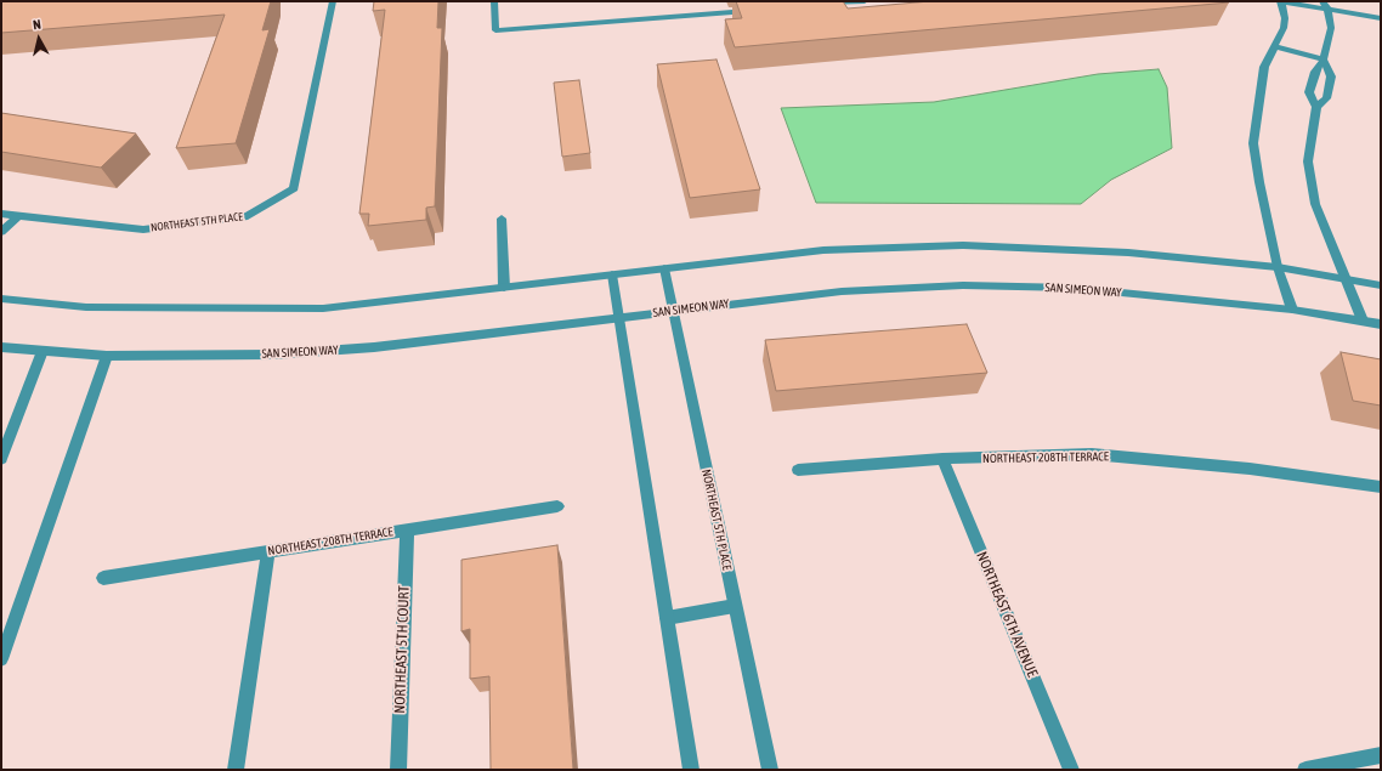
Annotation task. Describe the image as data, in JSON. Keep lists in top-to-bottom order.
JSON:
{
  "streets": {
    "street": [
      "NORTHEAST 5TH PLACE",
      "SAN SIMEON WAY",
      "NORTHEAST 208TH TERRACE",
      "NORTHEAST 6TH AVENUE",
      "NORTHEAST 5TH COURT"
    ]
  },
  "crossings": [
    ["NORTHEAST 5TH PLACE", "SAN SIMEON WAY"],
    ["NORTHEAST 208TH TERRACE", "NORTHEAST 6TH AVENUE"],
    ["NORTHEAST 208TH TERRACE", "NORTHEAST 5TH COURT"]
  ],
  "north": "top"
}
